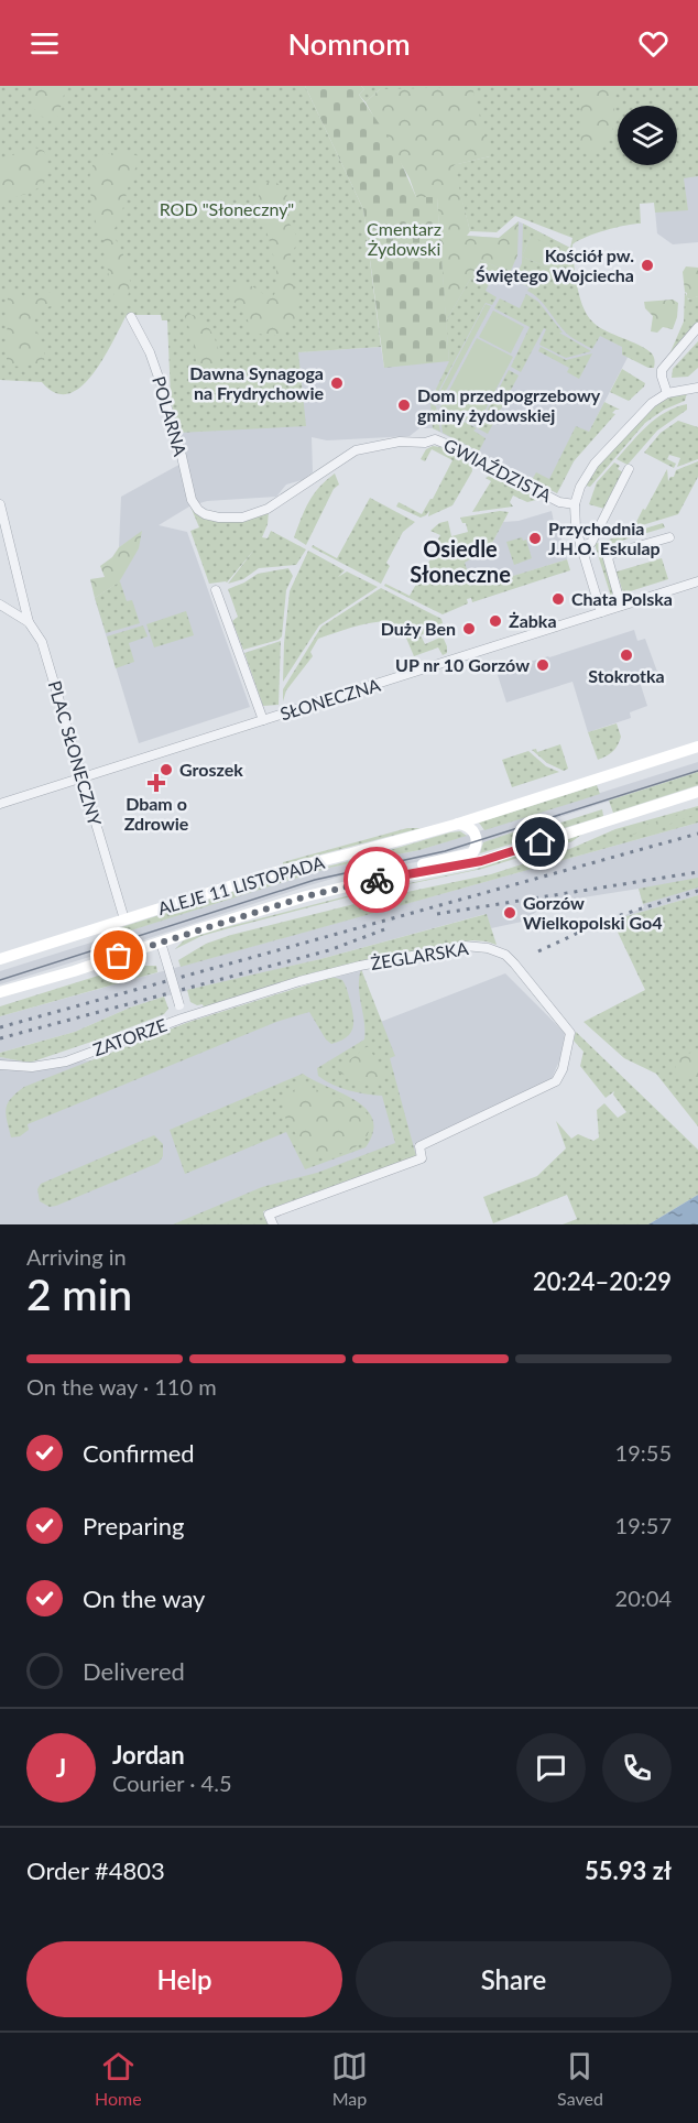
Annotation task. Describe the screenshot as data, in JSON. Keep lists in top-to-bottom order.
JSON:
{
  "streets": {
    "main road": ["ALEJE 11 LISTOPADA"],
    "street": [
      "POLARNA",
      "GWIAŹDZISTA",
      "SŁONECZNA",
      "PLAC SŁONECZNY",
      "ŻEGLARSKA",
      "ZATORZE"
    ]
  },
  "crossings": [
    ["POLARNA", "GWIAŹDZISTA"],
    ["GWIAŹDZISTA", "SŁONECZNA"],
    ["SŁONECZNA", "PLAC SŁONECZNY"],
    ["PLAC SŁONECZNY", "ALEJE 11 LISTOPADA"],
    ["ALEJE 11 LISTOPADA", "ZATORZE"],
    ["ŻEGLARSKA", "ZATORZE"]
  ],
  "districts": ["Osiedle Słoneczne"],
  "parks": ["ROD \"Słoneczny\"", "Cmentarz Żydowski"],
  "places": {
    "other": [
      "Kościół pw. Świętego Wojciecha",
      "Dawna Synagoga na Frydrychowie",
      "Dom przedpogrzebowy gminy żydowskiej",
      "Przychodnia J.H.O. Eskulap",
      "Chata Polska",
      "Żabka",
      "Duży Ben",
      "Stokrotka",
      "UP nr 10 Gorzów",
      "Groszek",
      "Gorzów Wielkopolski Go4"
    ],
    "health": ["Dbam o Zdrowie"]
  },
  "page": {
    "header": "Nomnom",
    "heading": ["2 min", "Arriving in", "20:24–20:29"],
    "panel": [
      "Jordan",
      "Courier · 4.5",
      "Order #4803",
      "55.93 zł"
    ],
    "bar": "On the way · 110 m",
    "list": [
      ["Confirmed", "19:55"],
      ["Preparing", "19:57"],
      ["On the way", "20:04"],
      "Delivered"
    ],
    "round": "J",
    "buttons": ["Help", "Share"],
    "tabs": ["Home", "Map", "Saved"]
  }
}
